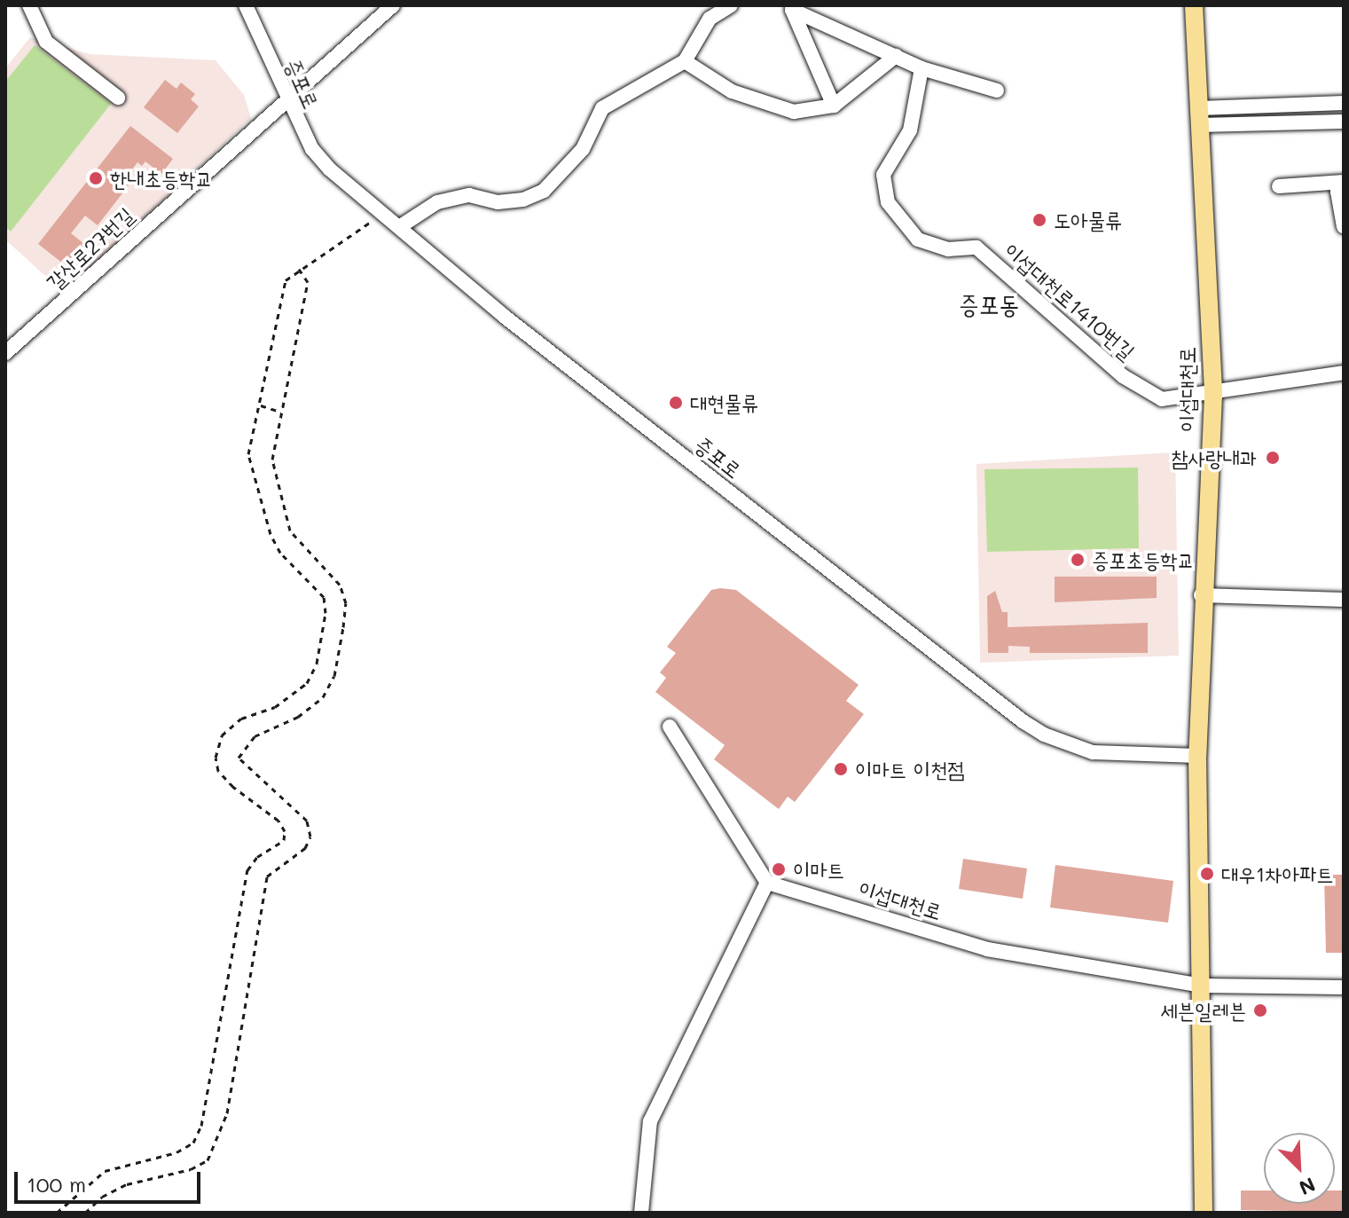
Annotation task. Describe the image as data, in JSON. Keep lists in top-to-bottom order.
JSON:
{
  "streets": {
    "main road": ["이섭대천로"],
    "street": ["증포로", "갈산로27번길", "이섭대천로1410번길"]
  },
  "crossings": [
    ["증포로", "갈산로27번길"],
    ["증포로", "이섭대천로"],
    ["이섭대천로1410번길", "이섭대천로"]
  ],
  "districts": ["증포동"],
  "places": [
    "한내초등학교",
    "도아물류",
    "대현물류",
    "참사랑내과",
    "증포초등학교",
    "이마트 이천점",
    "이마트",
    "대우1차아파트",
    "세븐일레븐"
  ],
  "scale_bar": "100 m",
  "north": "bottom right"
}
